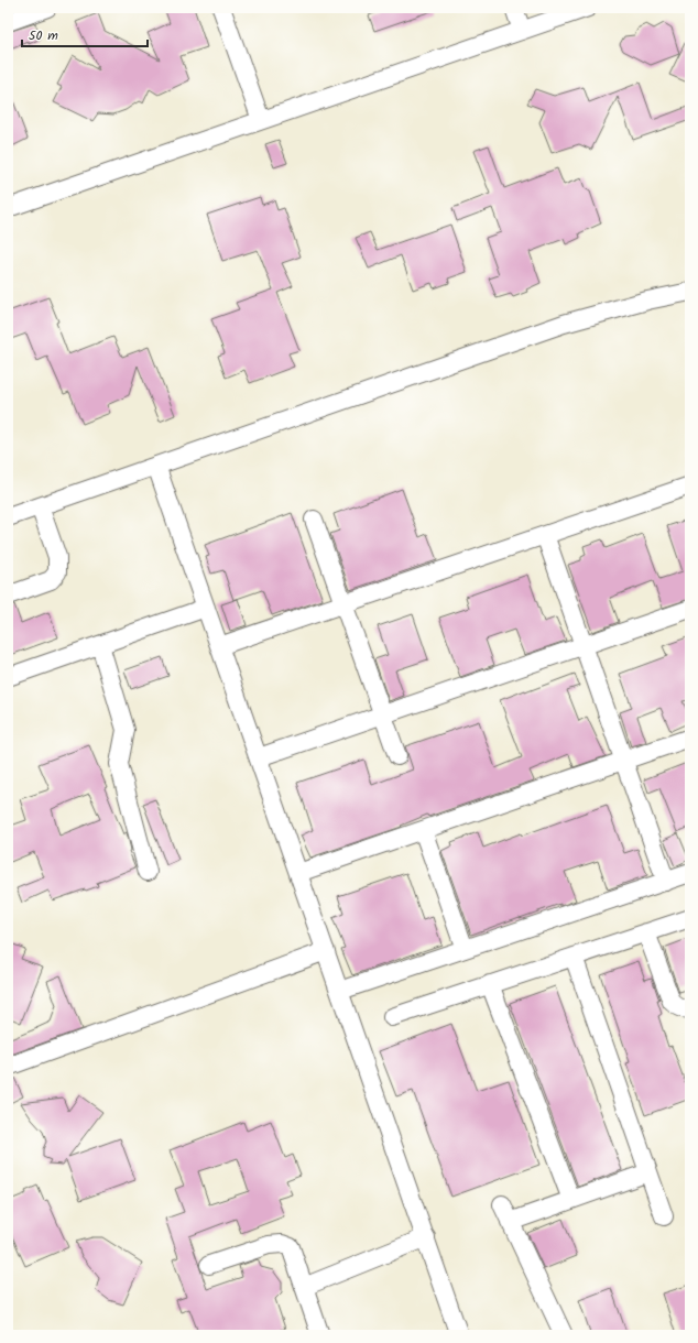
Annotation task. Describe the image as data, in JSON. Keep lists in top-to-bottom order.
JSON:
{
  "scale_bar": "50 m"
}
